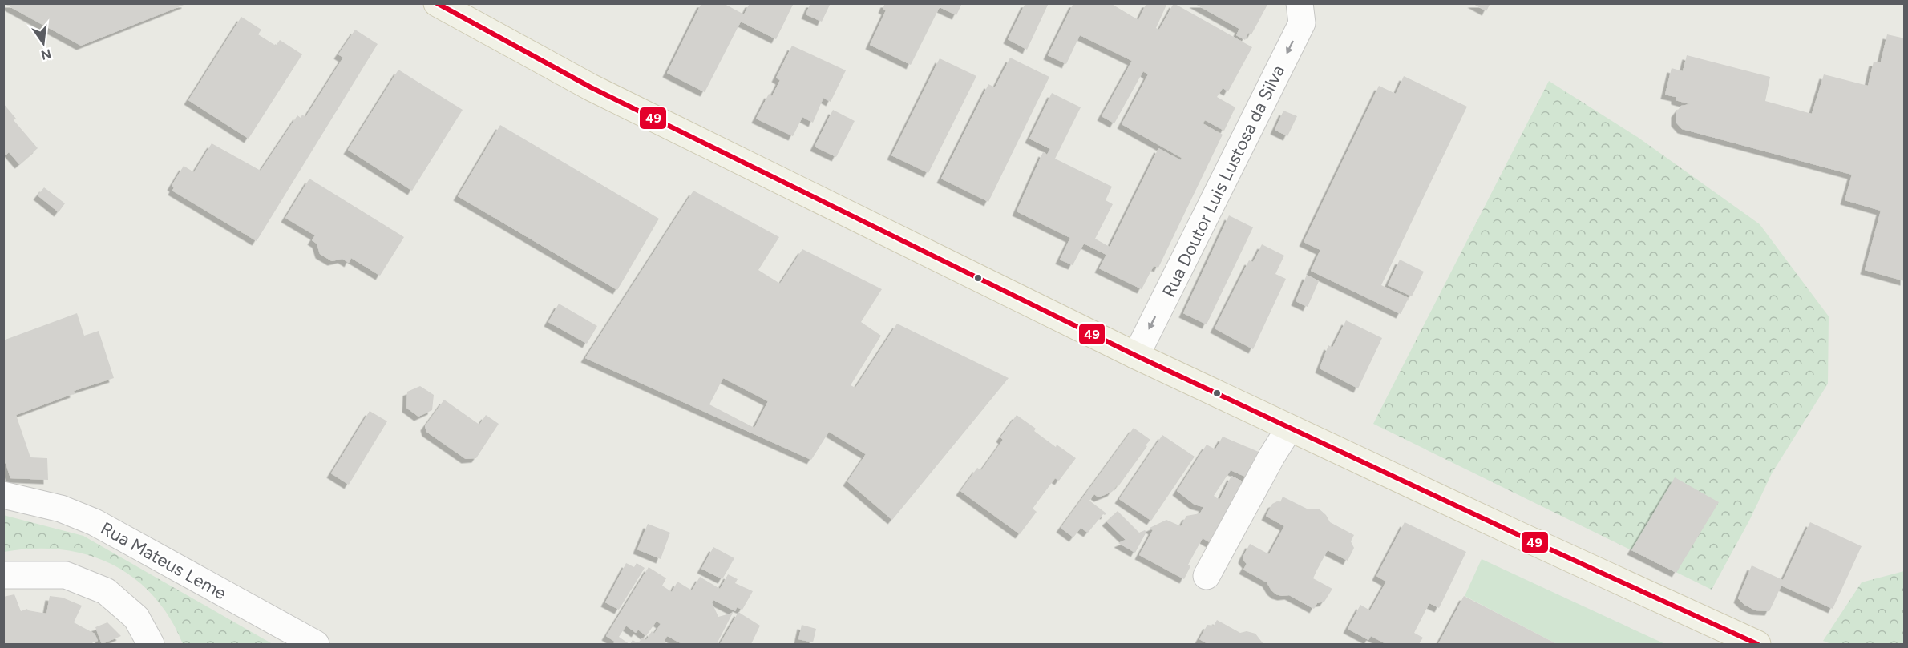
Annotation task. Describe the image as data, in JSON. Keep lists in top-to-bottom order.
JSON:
{
  "streets": {
    "street": ["Rua Doutor Luis Lustosa da Silva", "Rua Mateus Leme"]
  },
  "one_way": ["Rua Doutor Luis Lustosa da Silva"],
  "lines": ["transit line 49"],
  "north": "bottom"
}
